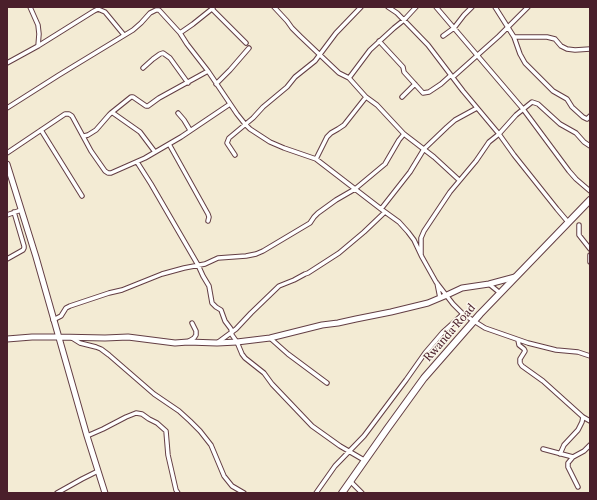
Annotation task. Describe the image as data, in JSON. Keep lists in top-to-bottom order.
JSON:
{
  "streets": {
    "highway": ["Rwanda Road"]
  }
}
